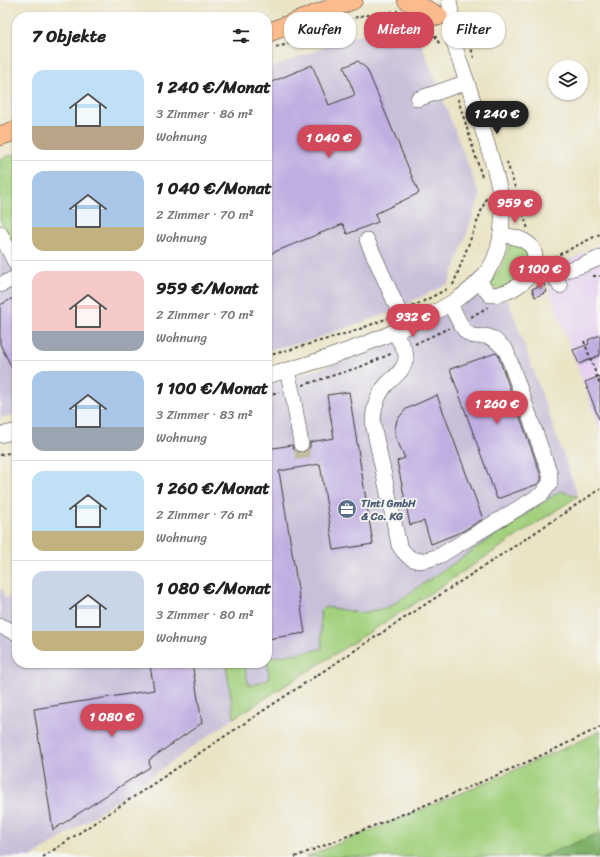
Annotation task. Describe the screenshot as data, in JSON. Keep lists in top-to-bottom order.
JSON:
{
  "places": {
    "office": ["Tinti GmbH & Co. KG"]
  },
  "page": {
    "chip": ["Kaufen", "Mieten", "Filter"],
    "heading": "7 Objekte",
    "list": [
      {
        "name": "1 240 €/Monat",
        "note": "3 Zimmer · 86 m² · Wohnung"
      },
      {
        "name": "1 040 €/Monat",
        "note": "2 Zimmer · 70 m² · Wohnung"
      },
      {
        "name": "959 €/Monat",
        "note": "2 Zimmer · 70 m² · Wohnung"
      },
      {
        "name": "1 100 €/Monat",
        "note": "3 Zimmer · 83 m² · Wohnung"
      },
      {
        "name": "1 260 €/Monat",
        "note": "2 Zimmer · 76 m² · Wohnung"
      },
      {
        "name": "1 080 €/Monat",
        "note": "3 Zimmer · 80 m² · Wohnung"
      }
    ],
    "price": [
      "1 240 €",
      "1 040 €",
      "959 €",
      "1 100 €",
      "932 €",
      "1 260 €",
      "1 080 €"
    ]
  }
}
